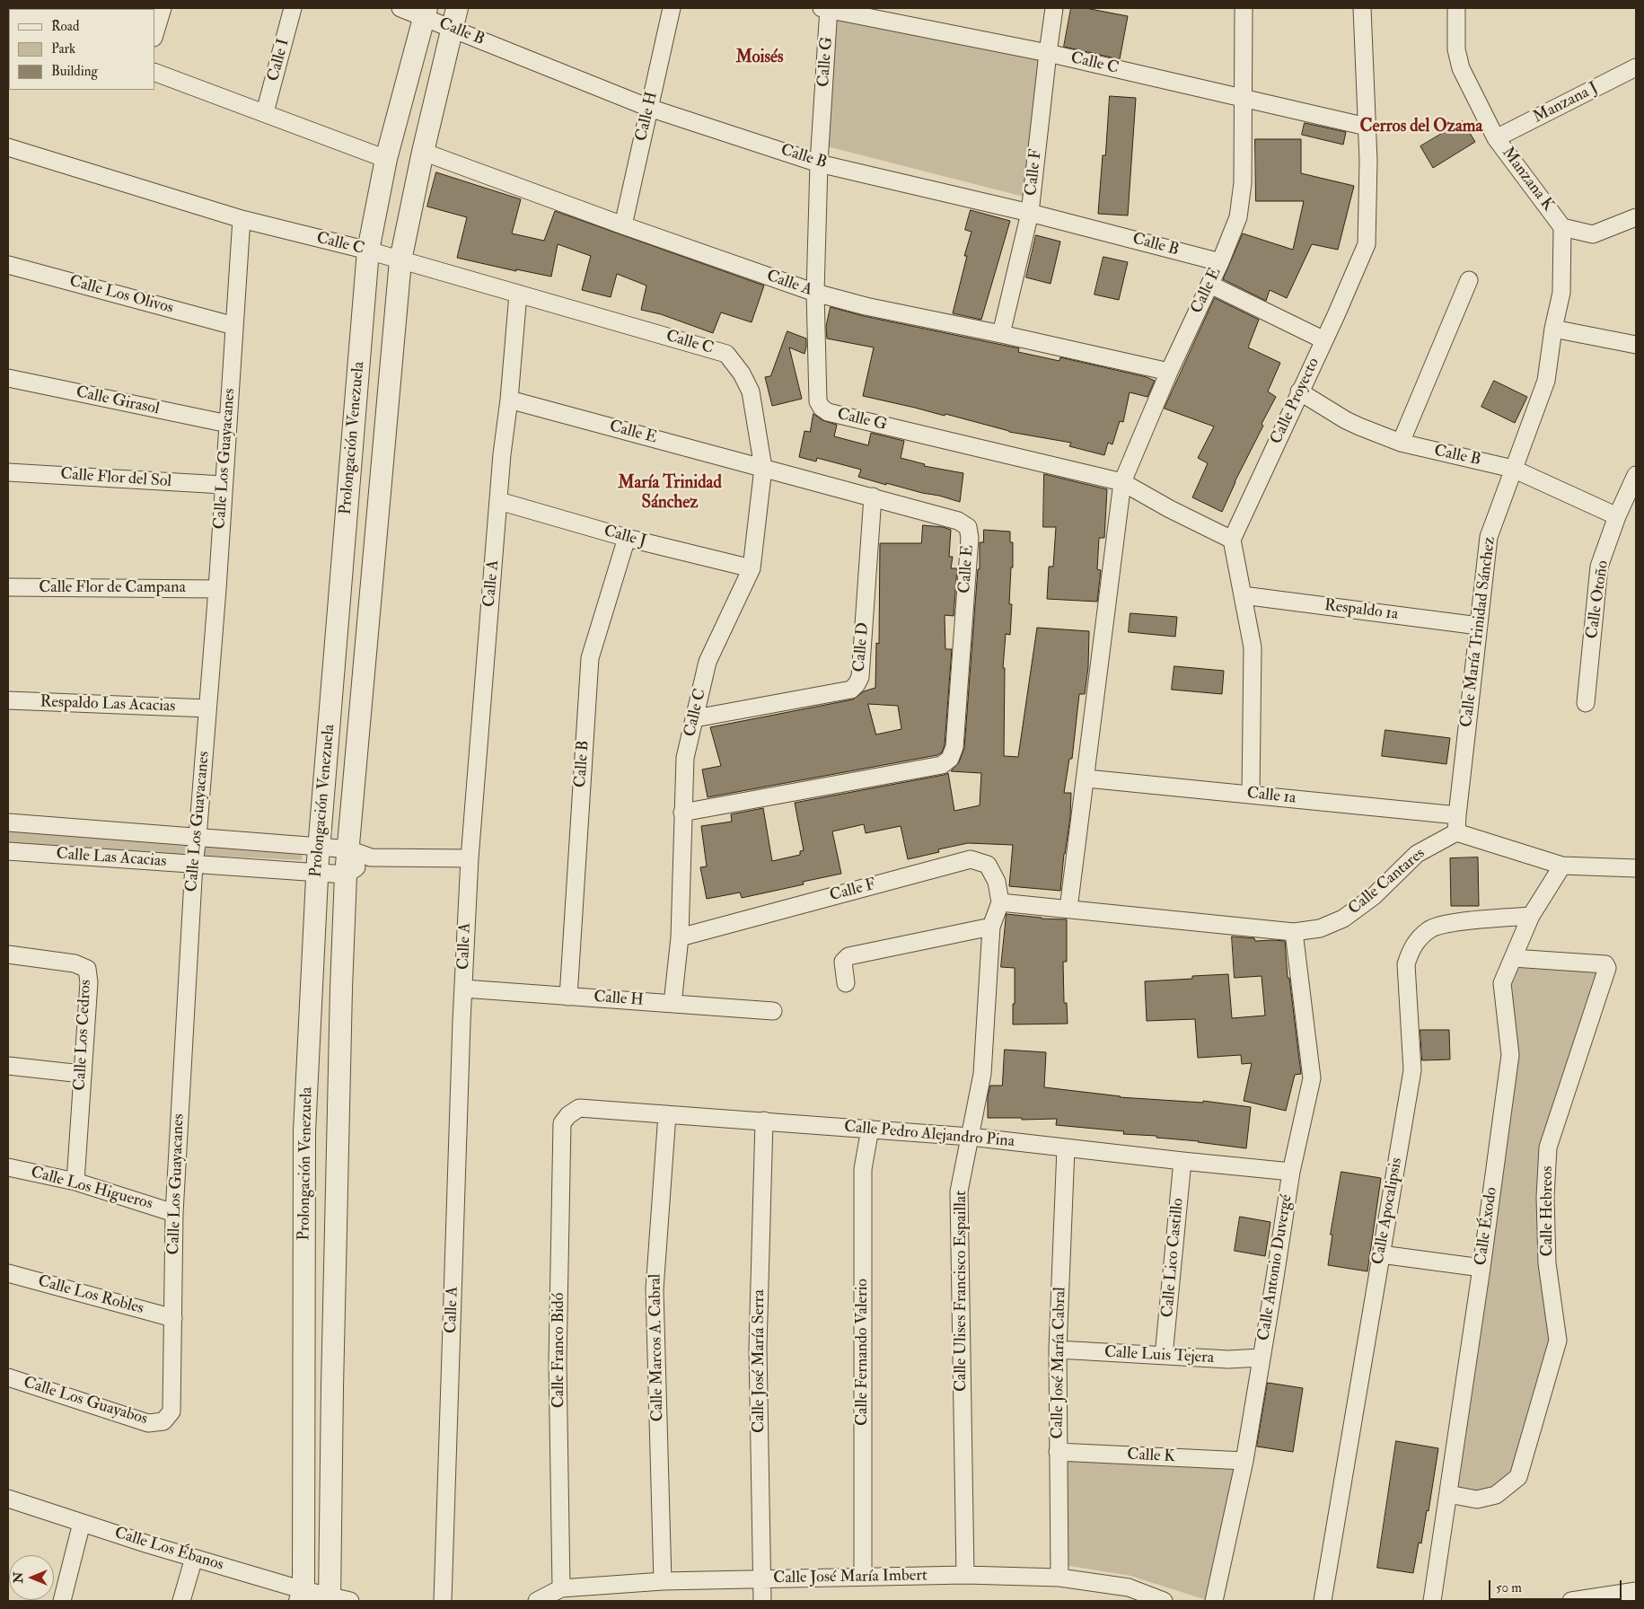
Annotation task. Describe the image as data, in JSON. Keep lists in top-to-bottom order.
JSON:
{
  "streets": {
    "street": [
      "Calle B",
      "Calle I",
      "Calle G",
      "Calle C",
      "Manzana J",
      "Calle H",
      "Calle F",
      "Manzana K",
      "Calle A",
      "Calle E",
      "Calle Los Olivos",
      "Calle Girasol",
      "Calle Proyecto",
      "Prolongación Venezuela",
      "Calle Los Guayacanes",
      "Calle Flor del Sol",
      "Calle J",
      "Calle Flor de Campana",
      "Calle Otoño",
      "Respaldo 1a",
      "Calle María Trinidad Sánchez",
      "Calle D",
      "Respaldo Las Acacias",
      "Calle 1a",
      "Calle Las Acacias",
      "Calle Cantares",
      "Calle Los Cedros",
      "Calle Pedro Alejandro Pina",
      "Calle Los Higueros",
      "Calle Apocalipsis",
      "Calle Hebreos",
      "Calle Éxodo",
      "Calle Lico Castillo",
      "Calle Antonio Duvergé",
      "Calle Ulises Francisco Espaillat",
      "Calle Los Robles",
      "Calle Marcos A. Cabral",
      "Calle Franco Bidó",
      "Calle Fernando Valerio",
      "Calle Luis Tejera",
      "Calle José María Serra",
      "Calle José María Cabral",
      "Calle Los Guayabos",
      "Calle K",
      "Calle Los Ébanos",
      "Calle José María Imbert"
    ]
  },
  "crossings": [
    ["Calle B", "Calle G"],
    ["Calle B", "Calle H"],
    ["Calle B", "Calle F"],
    ["Calle B", "Calle E"],
    ["Calle B", "Calle Proyecto"],
    ["Calle B", "Prolongación Venezuela"],
    ["Calle B", "Calle J"],
    ["Calle B", "Calle Otoño"],
    ["Calle B", "Calle María Trinidad Sánchez"],
    ["Calle G", "Calle C"],
    ["Calle G", "Calle A"],
    ["Calle G", "Calle E"],
    ["Calle G", "Calle Proyecto"],
    ["Calle C", "Calle H"],
    ["Calle C", "Calle F"],
    ["Calle C", "Calle A"],
    ["Calle C", "Calle E"],
    ["Calle C", "Calle Proyecto"],
    ["Calle C", "Prolongación Venezuela"],
    ["Calle C", "Calle Los Guayacanes"],
    ["Calle C", "Calle J"],
    ["Calle C", "Calle D"],
    ["Manzana J", "Manzana K"],
    ["Calle H", "Calle A"],
    ["Calle F", "Calle A"],
    ["Calle F", "Calle Cantares"],
    ["Calle F", "Calle Ulises Francisco Espaillat"],
    ["Manzana K", "Calle María Trinidad Sánchez"],
    ["Calle A", "Calle E"],
    ["Calle A", "Prolongación Venezuela"],
    ["Calle A", "Calle J"],
    ["Calle A", "Calle Las Acacias"],
    ["Calle E", "Calle D"],
    ["Calle E", "Calle 1a"],
    ["Calle E", "Calle Cantares"],
    ["Calle Los Olivos", "Calle Los Guayacanes"],
    ["Calle Girasol", "Calle Los Guayacanes"],
    ["Prolongación Venezuela", "Calle Las Acacias"],
    ["Prolongación Venezuela", "Calle Los Ébanos"],
    ["Calle Los Guayacanes", "Calle Flor del Sol"],
    ["Calle Los Guayacanes", "Calle Flor de Campana"],
    ["Calle Los Guayacanes", "Respaldo Las Acacias"],
    ["Calle Los Guayacanes", "Calle Las Acacias"],
    ["Calle Los Guayacanes", "Calle Los Higueros"],
    ["Calle Los Guayacanes", "Calle Los Robles"],
    ["Calle Los Guayacanes", "Calle Los Guayabos"],
    ["Respaldo 1a", "Calle María Trinidad Sánchez"],
    ["Calle María Trinidad Sánchez", "Calle 1a"],
    ["Calle María Trinidad Sánchez", "Calle Cantares"],
    ["Calle Cantares", "Calle Antonio Duvergé"],
    ["Calle Cantares", "Calle Ulises Francisco Espaillat"],
    ["Calle Los Cedros", "Calle Los Higueros"],
    ["Calle Pedro Alejandro Pina", "Calle Lico Castillo"],
    ["Calle Pedro Alejandro Pina", "Calle Antonio Duvergé"],
    ["Calle Pedro Alejandro Pina", "Calle Ulises Francisco Espaillat"],
    ["Calle Pedro Alejandro Pina", "Calle Marcos A. Cabral"],
    ["Calle Pedro Alejandro Pina", "Calle Franco Bidó"],
    ["Calle Pedro Alejandro Pina", "Calle Fernando Valerio"],
    ["Calle Pedro Alejandro Pina", "Calle José María Serra"],
    ["Calle Pedro Alejandro Pina", "Calle José María Cabral"],
    ["Calle Apocalipsis", "Calle Éxodo"],
    ["Calle Hebreos", "Calle Éxodo"],
    ["Calle Lico Castillo", "Calle Luis Tejera"],
    ["Calle Antonio Duvergé", "Calle Luis Tejera"],
    ["Calle Antonio Duvergé", "Calle K"],
    ["Calle Ulises Francisco Espaillat", "Calle José María Imbert"],
    ["Calle Marcos A. Cabral", "Calle José María Imbert"],
    ["Calle Franco Bidó", "Calle José María Imbert"],
    ["Calle Fernando Valerio", "Calle José María Imbert"],
    ["Calle Luis Tejera", "Calle José María Cabral"],
    ["Calle José María Serra", "Calle José María Imbert"],
    ["Calle José María Cabral", "Calle K"],
    ["Calle José María Cabral", "Calle José María Imbert"]
  ],
  "districts": ["Moisés", "Cerros del Ozama", "María Trinidad Sánchez"],
  "legend": ["Road", "Park", "Building"],
  "scale_bar": "50 m",
  "north": "left"
}
